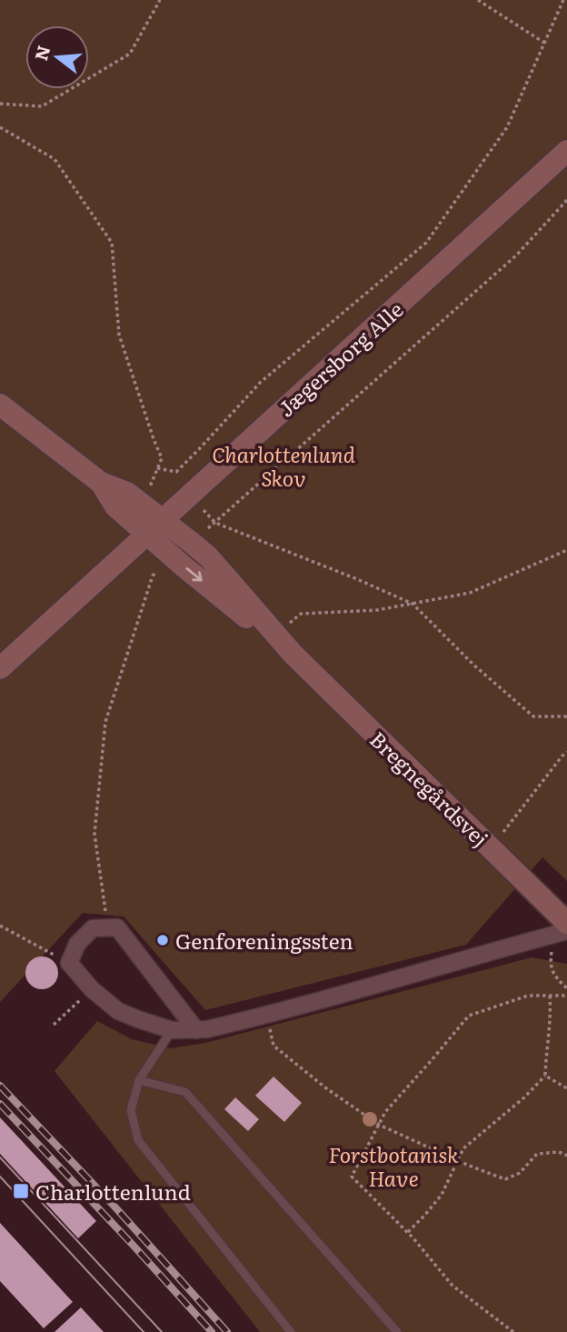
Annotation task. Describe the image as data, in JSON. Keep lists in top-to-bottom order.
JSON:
{
  "streets": {
    "street": ["Jægersborg Alle", "Bregnegårdsvej"]
  },
  "crossings": [
    ["Jægersborg Alle", "Bregnegårdsvej"]
  ],
  "parks": ["Charlottenlund Skov", "Forstbotanisk Have"],
  "places": {
    "other": ["Genforeningssten"],
    "transit": ["Charlottenlund"]
  },
  "north": "left"
}
